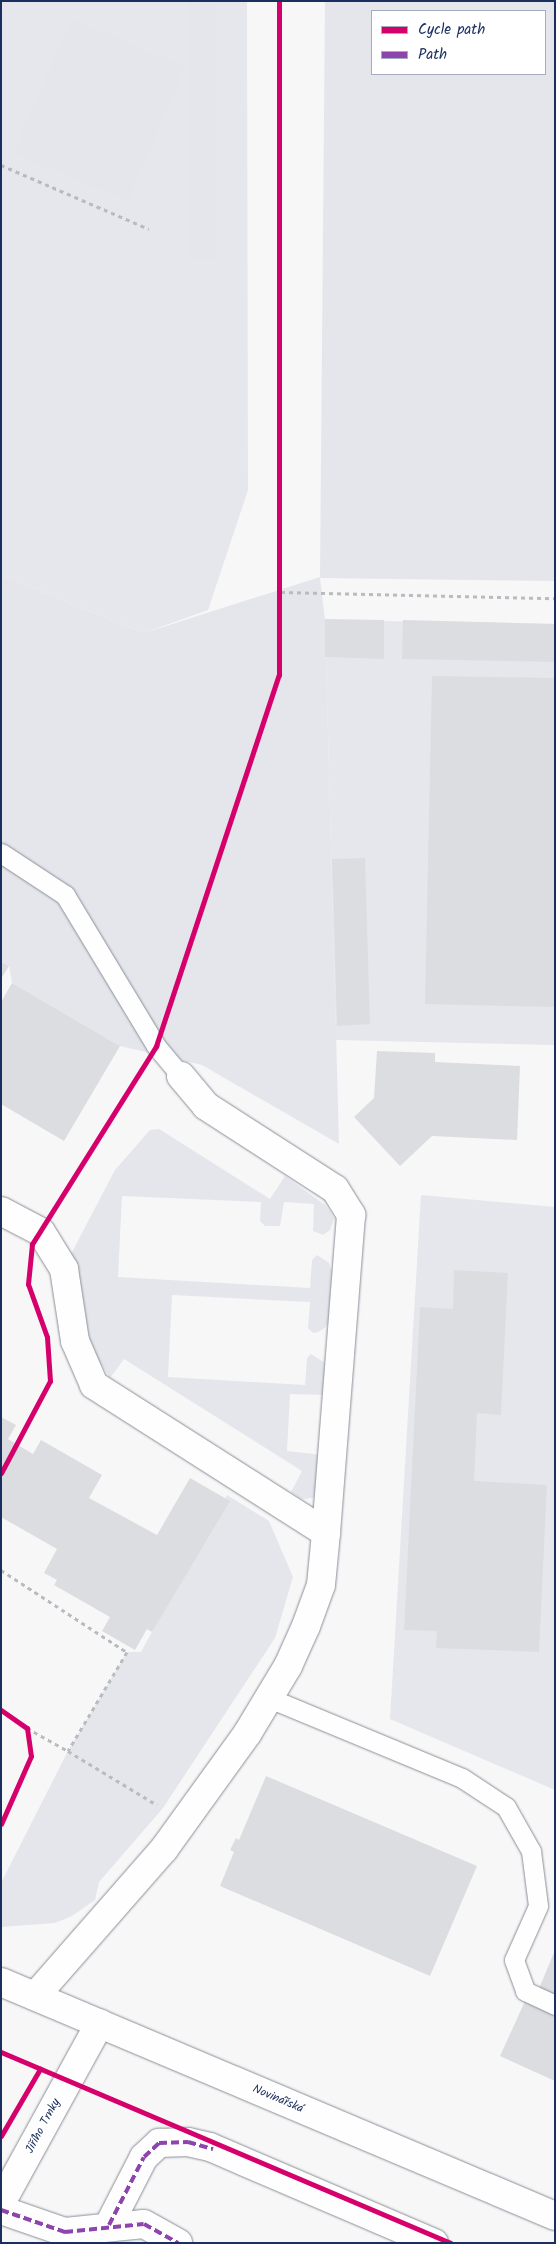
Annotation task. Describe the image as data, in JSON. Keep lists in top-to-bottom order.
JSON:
{
  "streets": {
    "street": ["Novinářská", "Jiřího Trnky"]
  },
  "crossings": [
    ["Novinářská", "Jiřího Trnky"]
  ],
  "legend": ["Cycle path", "Path"]
}
